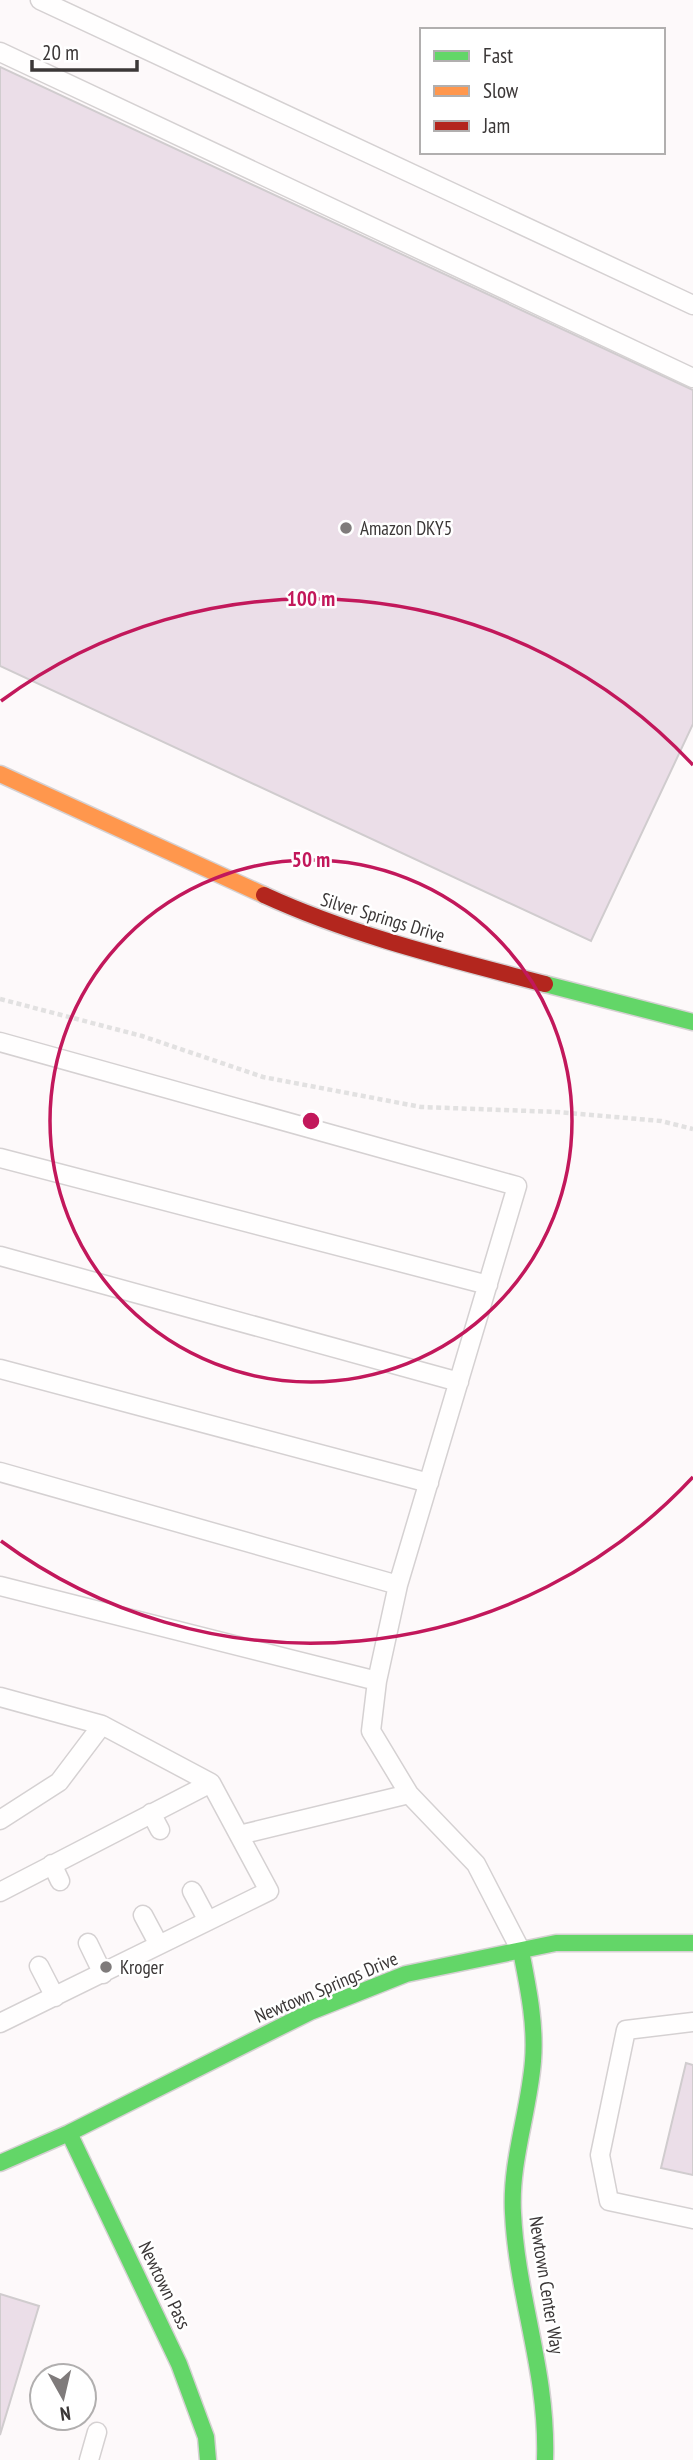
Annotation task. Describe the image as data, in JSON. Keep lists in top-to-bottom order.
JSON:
{
  "streets": {
    "street": [
      "Silver Springs Drive",
      "Newtown Springs Drive",
      "Newtown Pass",
      "Newtown Center Way"
    ]
  },
  "crossings": [
    ["Newtown Springs Drive", "Newtown Pass"],
    ["Newtown Springs Drive", "Newtown Center Way"]
  ],
  "places": ["Amazon DKY5", "Kroger"],
  "legend": ["Fast", "Slow", "Jam"],
  "scale_bar": "20 m",
  "north": "bottom",
  "rings": ["100 m", "50 m"]
}
